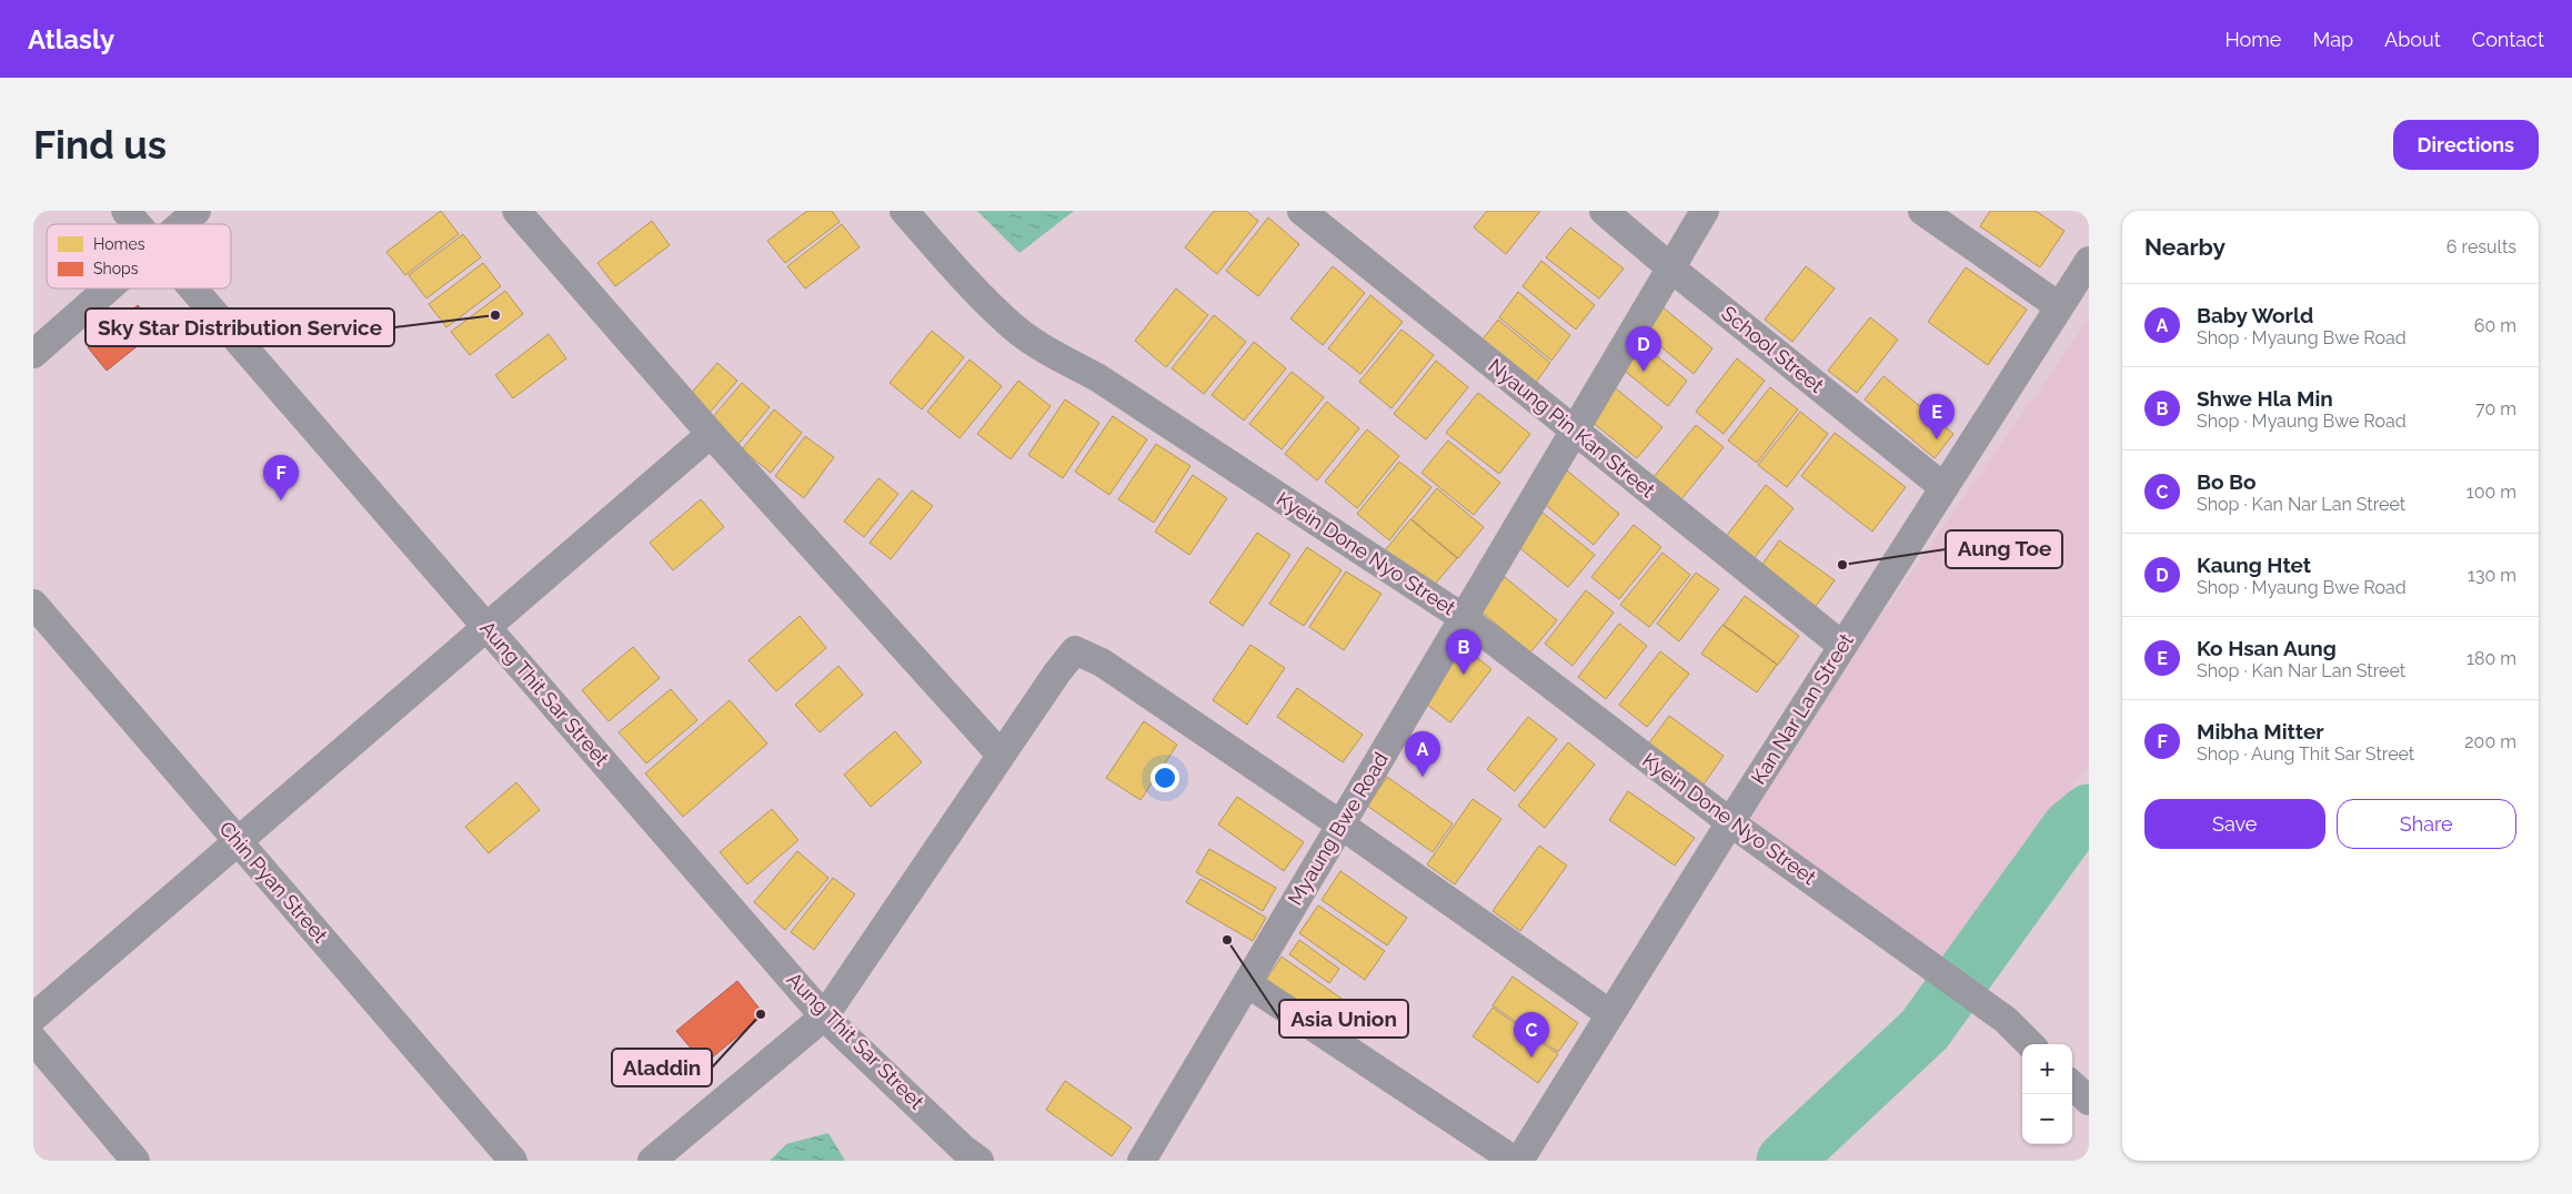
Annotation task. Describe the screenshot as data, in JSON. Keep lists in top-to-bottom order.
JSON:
{
  "streets": {
    "street": [
      "School Street",
      "Nyaung Pin Kan Street",
      "Kyein Done Nyo Street",
      "Aung Thit Sar Street",
      "Kan Nar Lan Street",
      "Myaung Bwe Road",
      "Chin Pyan Street"
    ]
  },
  "crossings": [
    ["School Street", "Kan Nar Lan Street"],
    ["School Street", "Myaung Bwe Road"],
    ["Nyaung Pin Kan Street", "Kan Nar Lan Street"],
    ["Nyaung Pin Kan Street", "Myaung Bwe Road"],
    ["Kyein Done Nyo Street", "Kan Nar Lan Street"],
    ["Kyein Done Nyo Street", "Myaung Bwe Road"]
  ],
  "places": [
    "Sky Star Distribution Service",
    "Aung Toe",
    "Asia Union",
    "Aladdin"
  ],
  "legend": ["Homes", "Shops"],
  "page": {
    "header": "Atlasly",
    "nav": [
      "Home",
      "Map",
      "About",
      "Contact"
    ],
    "buttons": [
      "Directions",
      ["Save", "Share"]
    ],
    "title": "Find us",
    "heading": ["Nearby", "6 results"],
    "list": [
      {
        "mark": "A",
        "name": "Baby World",
        "note": "Shop · Myaung Bwe Road",
        "value": "60 m"
      },
      {
        "mark": "B",
        "name": "Shwe Hla Min",
        "note": "Shop · Myaung Bwe Road",
        "value": "70 m"
      },
      {
        "mark": "C",
        "name": "Bo Bo",
        "note": "Shop · Kan Nar Lan Street",
        "value": "100 m"
      },
      {
        "mark": "D",
        "name": "Kaung Htet",
        "note": "Shop · Myaung Bwe Road",
        "value": "130 m"
      },
      {
        "mark": "E",
        "name": "Ko Hsan Aung",
        "note": "Shop · Kan Nar Lan Street",
        "value": "180 m"
      },
      {
        "mark": "F",
        "name": "Mibha Mitter",
        "note": "Shop · Aung Thit Sar Street",
        "value": "200 m"
      }
    ],
    "pins": [
      "D",
      "E",
      "F",
      "B",
      "A",
      "C"
    ],
    "map_buttons": ["+", "−"]
  }
}
